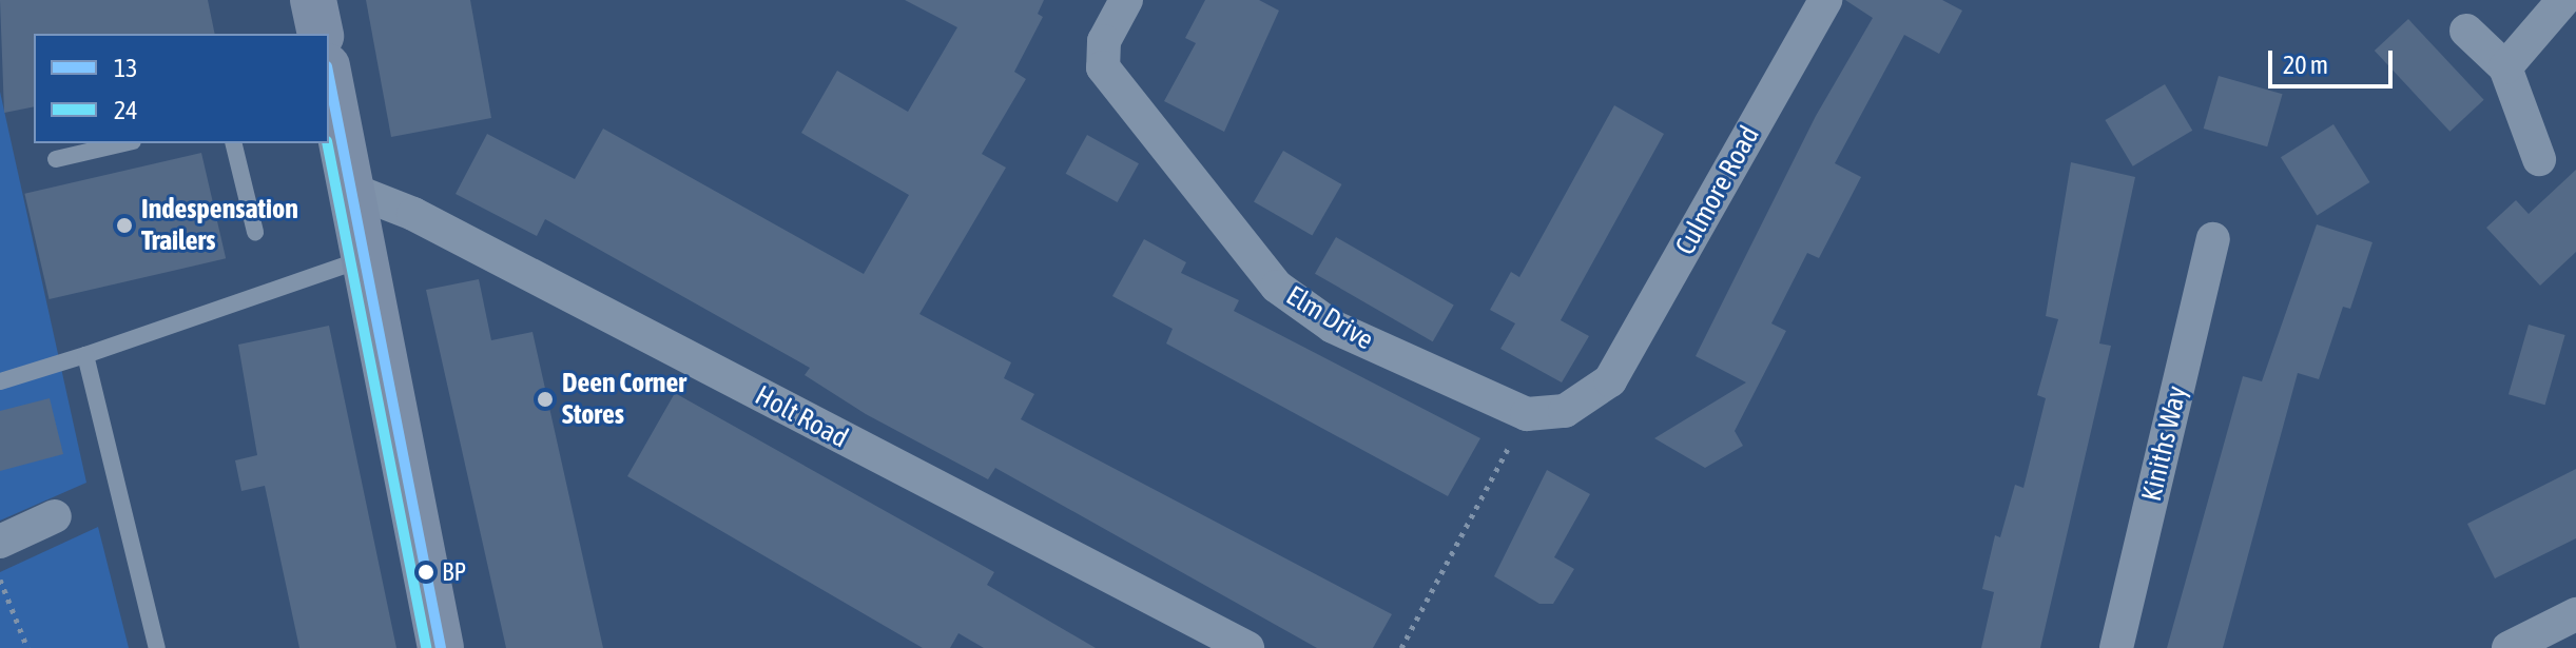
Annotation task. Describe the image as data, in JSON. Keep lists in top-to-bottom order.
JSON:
{
  "streets": {
    "street": [
      "Culmore Road",
      "Elm Drive",
      "Holt Road",
      "Kiniths Way"
    ]
  },
  "crossings": [
    ["Culmore Road", "Elm Drive"]
  ],
  "places": ["Indespensation Trailers", "Deen Corner Stores", "BP"],
  "lines": ["transit line 13", "transit line 24"],
  "legend": ["13", "24"],
  "scale_bar": "20 m"
}
